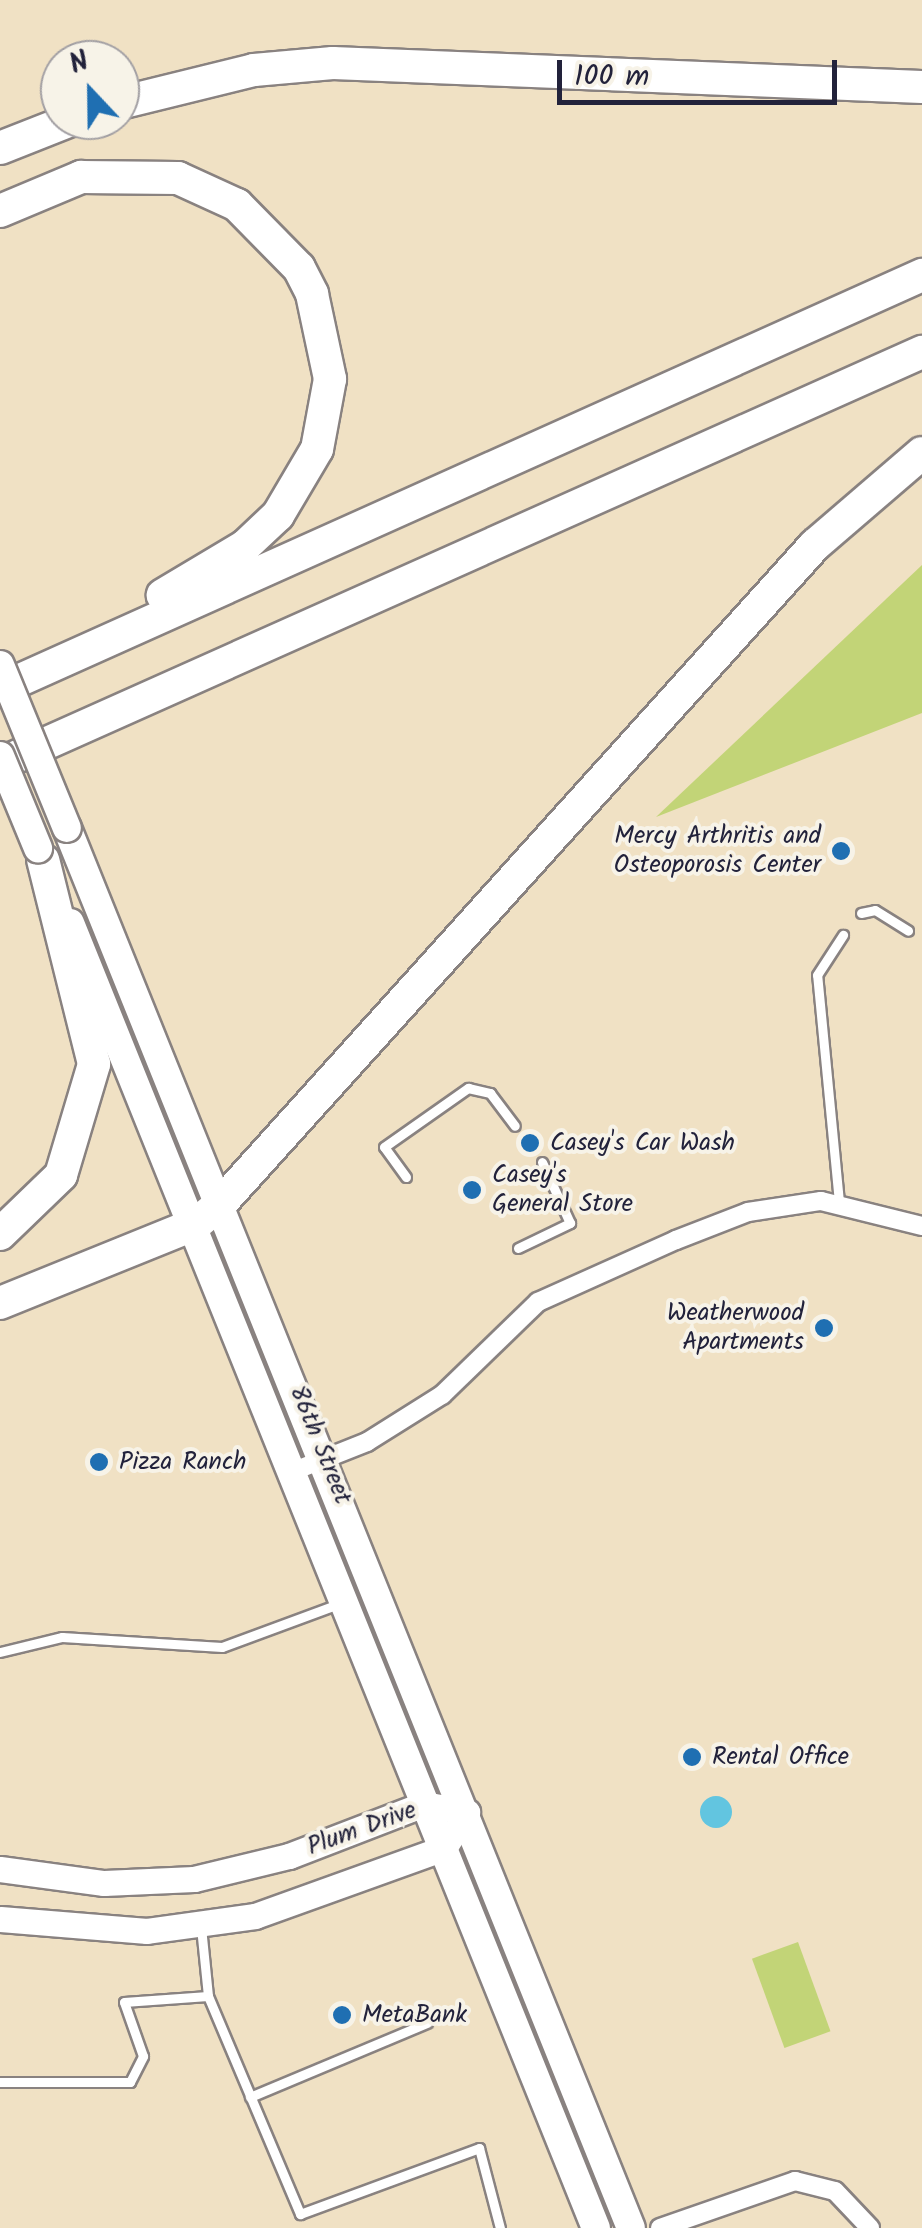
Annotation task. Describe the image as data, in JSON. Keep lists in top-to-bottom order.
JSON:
{
  "streets": {
    "main road": ["86th Street"],
    "street": ["Plum Drive"]
  },
  "crossings": [
    ["86th Street", "Plum Drive"]
  ],
  "places": [
    "Mercy Arthritis and Osteoporosis Center",
    "Casey's Car Wash",
    "Casey's General Store",
    "Weatherwood Apartments",
    "Pizza Ranch",
    "Rental Office",
    "MetaBank"
  ],
  "scale_bar": "100 m",
  "north": "top"
}
